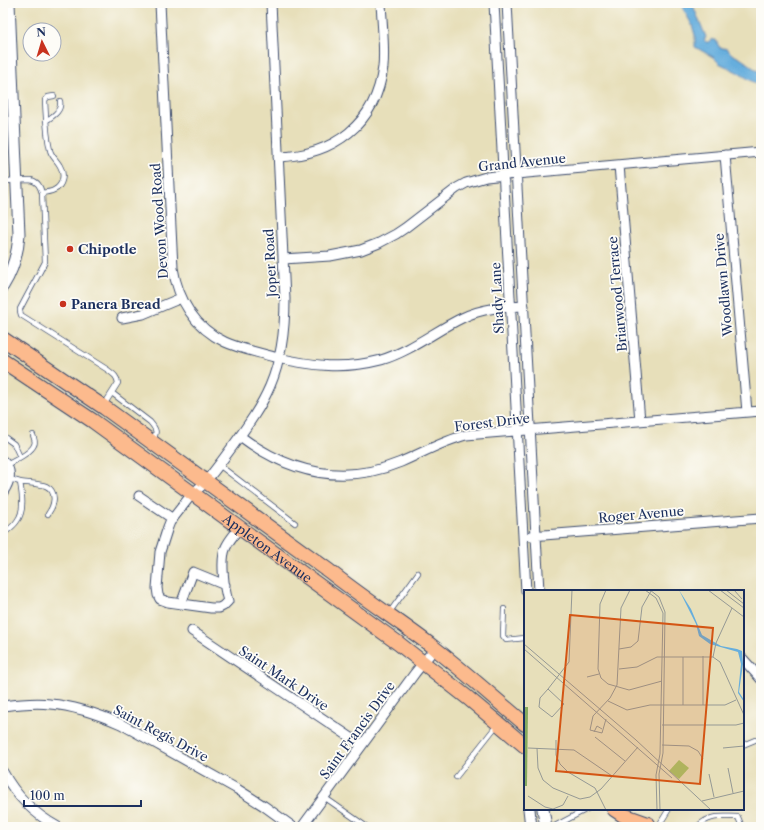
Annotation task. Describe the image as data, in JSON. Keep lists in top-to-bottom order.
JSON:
{
  "streets": {
    "main road": ["Appleton Avenue"],
    "street": [
      "Grand Avenue",
      "Devon Wood Road",
      "Joper Road",
      "Woodlawn Drive",
      "Briarwood Terrace",
      "Shady Lane",
      "Forest Drive",
      "Roger Avenue",
      "Saint Mark Drive",
      "Saint Francis Drive",
      "Saint Regis Drive"
    ]
  },
  "crossings": [
    ["Grand Avenue", "Joper Road"],
    ["Grand Avenue", "Woodlawn Drive"],
    ["Grand Avenue", "Briarwood Terrace"],
    ["Grand Avenue", "Shady Lane"],
    ["Devon Wood Road", "Joper Road"],
    ["Devon Wood Road", "Shady Lane"],
    ["Joper Road", "Forest Drive"],
    ["Joper Road", "Appleton Avenue"],
    ["Woodlawn Drive", "Forest Drive"],
    ["Briarwood Terrace", "Forest Drive"],
    ["Shady Lane", "Forest Drive"],
    ["Shady Lane", "Roger Avenue"],
    ["Appleton Avenue", "Saint Francis Drive"],
    ["Saint Mark Drive", "Saint Francis Drive"]
  ],
  "places": ["Chipotle", "Panera Bread"],
  "scale_bar": "100 m",
  "north": "top"
}
